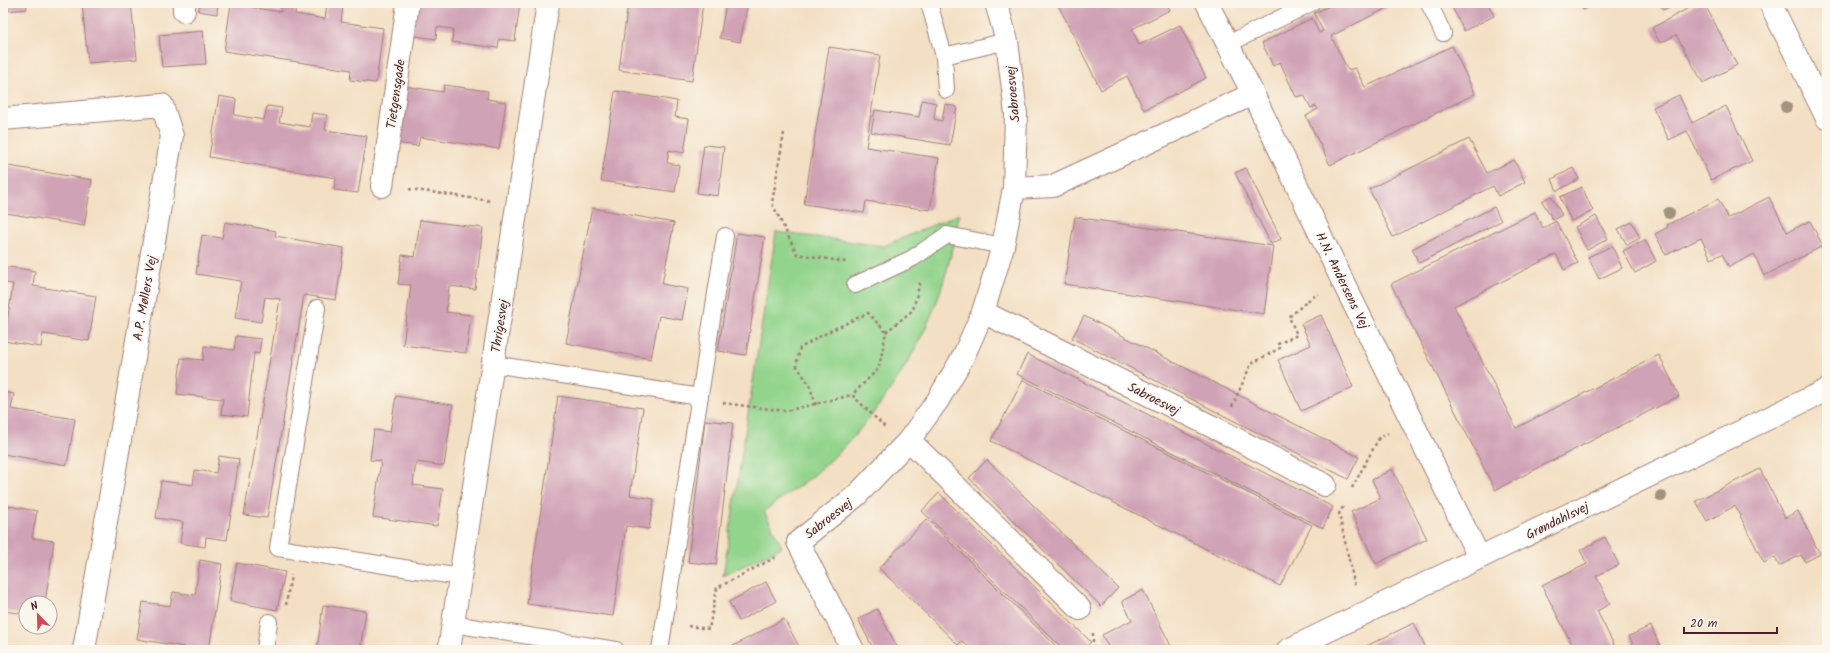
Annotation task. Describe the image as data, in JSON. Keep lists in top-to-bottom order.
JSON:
{
  "streets": {
    "street": [
      "Tietgensgade",
      "Sabroesvej",
      "H.N. Andersens Vej",
      "A.P. Møllers Vej",
      "Thrigesvej",
      "Grøndahlsvej"
    ]
  },
  "crossings": [
    ["H.N. Andersens Vej", "Grøndahlsvej"]
  ],
  "scale_bar": "20 m",
  "north": "top left"
}
